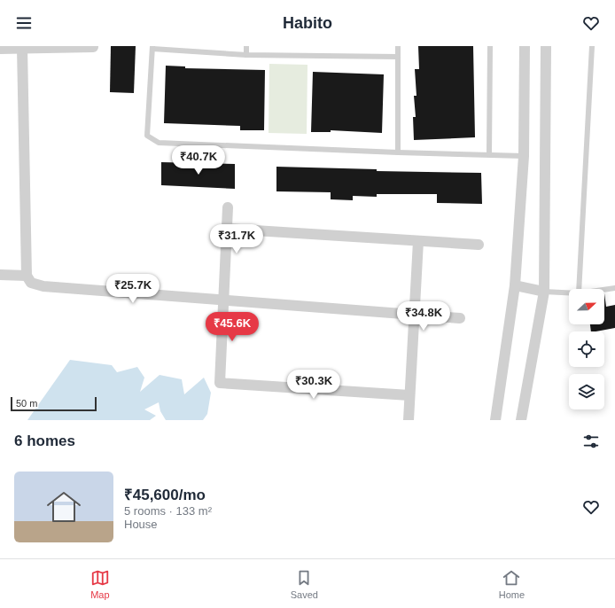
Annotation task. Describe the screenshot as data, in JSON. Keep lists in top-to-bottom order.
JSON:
{
  "scale_bar": "50 m",
  "north": "right",
  "page": {
    "header": "Habito",
    "price": [
      "₹40.7K",
      "₹31.7K",
      "₹25.7K",
      "₹34.8K",
      "₹45.6K",
      "₹30.3K"
    ],
    "scale": "50 m",
    "heading": "6 homes",
    "list": [
      {
        "name": "₹45,600/mo",
        "note": "5 rooms · 133 m² · House"
      }
    ],
    "tabs": ["Map", "Saved", "Home"]
  }
}
